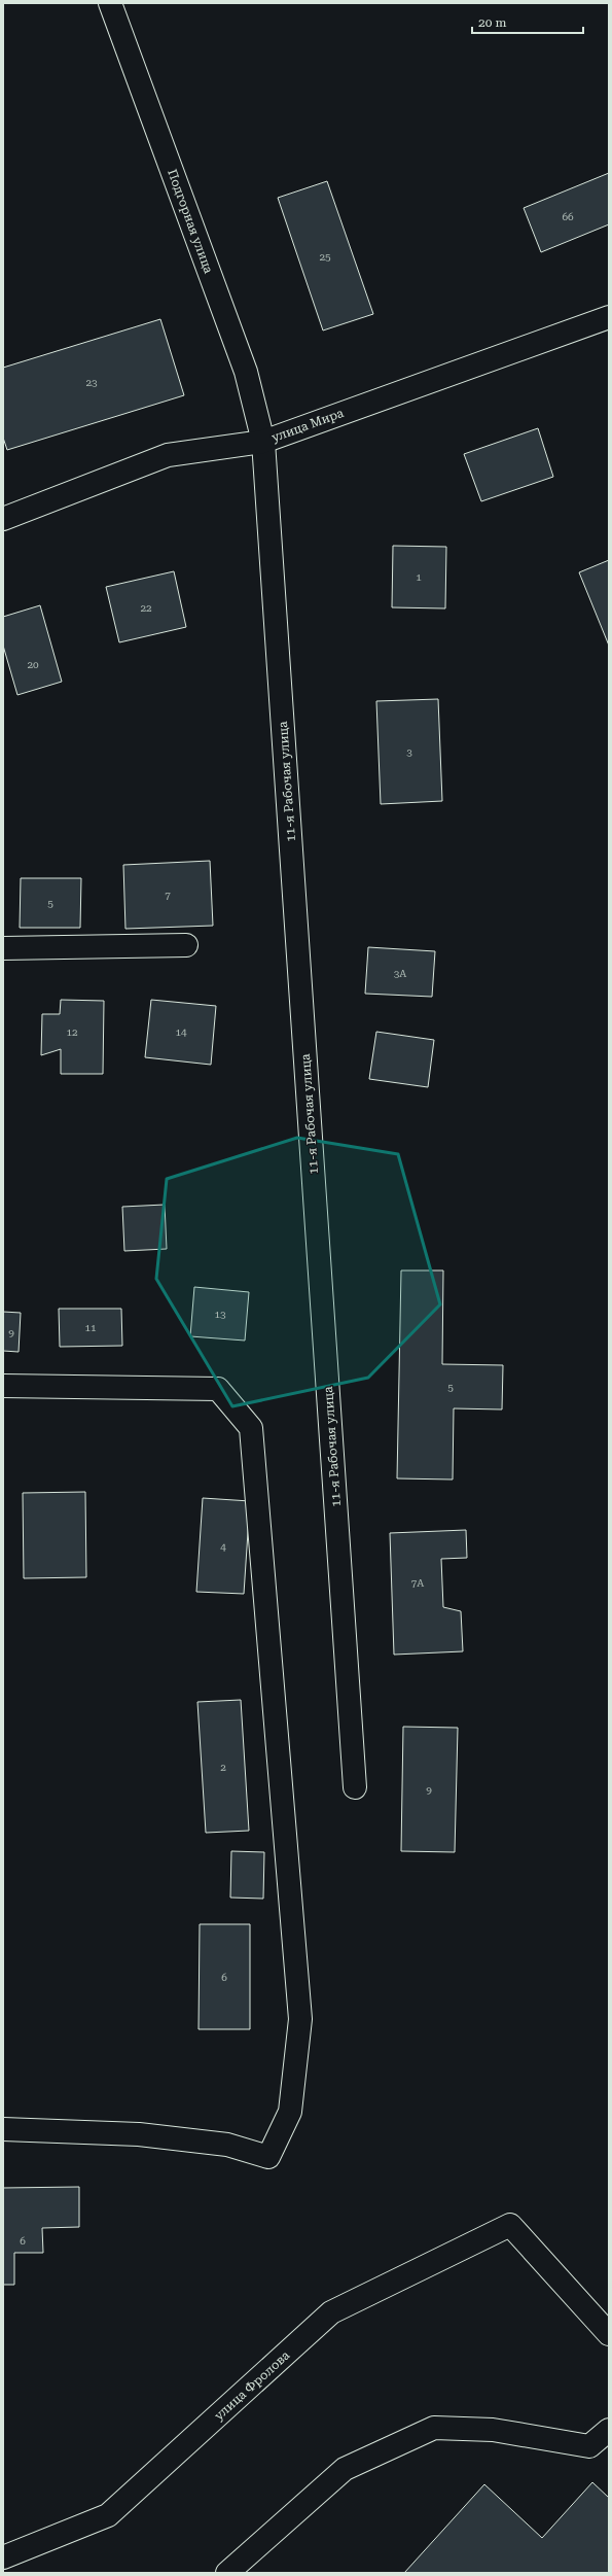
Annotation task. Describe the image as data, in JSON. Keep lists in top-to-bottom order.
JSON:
{
  "streets": {
    "street": [
      "Подгорная улица",
      "улица Мира",
      "11-я Рабочая улица",
      "улица Фролова"
    ]
  },
  "crossings": [
    ["Подгорная улица", "улица Мира"],
    ["Подгорная улица", "11-я Рабочая улица"],
    ["улица Мира", "11-я Рабочая улица"]
  ],
  "house_numbers": [
    "66",
    "25",
    "23",
    "1",
    "22",
    "20",
    "3",
    "7",
    "5",
    "3А",
    "12",
    "14",
    "13",
    "11",
    "9",
    "5",
    "4",
    "7А",
    "2",
    "9",
    "6",
    "6"
  ],
  "scale_bar": "20 m"
}
